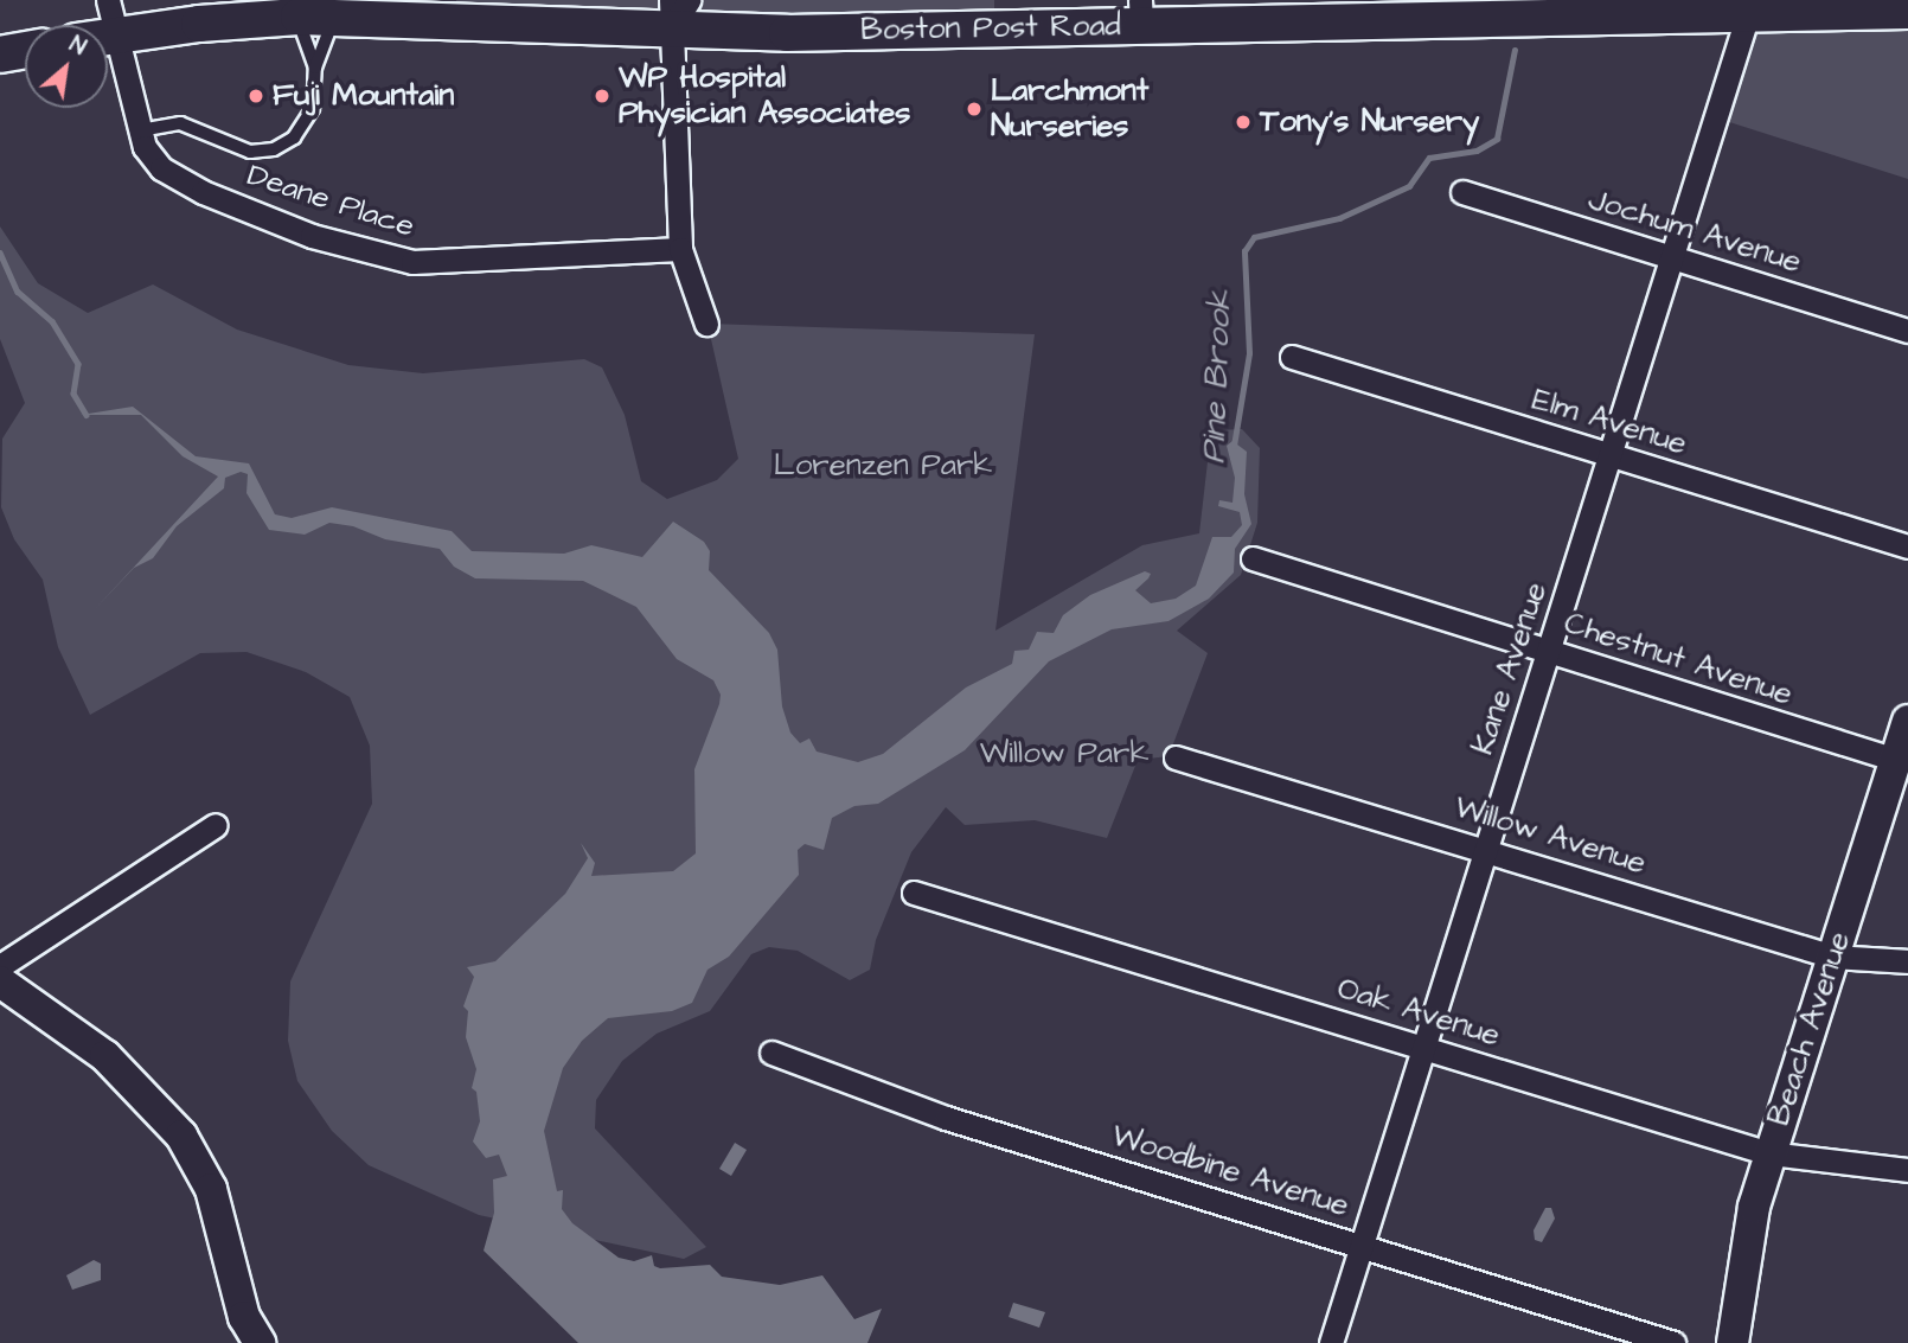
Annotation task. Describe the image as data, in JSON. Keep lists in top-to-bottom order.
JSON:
{
  "streets": {
    "main road": ["Boston Post Road"],
    "street": [
      "Deane Place",
      "Jochum Avenue",
      "Elm Avenue",
      "Chestnut Avenue",
      "Kane Avenue",
      "Willow Avenue",
      "Oak Avenue",
      "Beach Avenue",
      "Woodbine Avenue"
    ]
  },
  "crossings": [
    ["Boston Post Road", "Deane Place"],
    ["Boston Post Road", "Kane Avenue"],
    ["Jochum Avenue", "Kane Avenue"],
    ["Elm Avenue", "Kane Avenue"],
    ["Chestnut Avenue", "Kane Avenue"],
    ["Chestnut Avenue", "Beach Avenue"],
    ["Kane Avenue", "Willow Avenue"],
    ["Kane Avenue", "Oak Avenue"],
    ["Kane Avenue", "Woodbine Avenue"],
    ["Willow Avenue", "Beach Avenue"],
    ["Oak Avenue", "Beach Avenue"]
  ],
  "water": ["Pine Brook"],
  "parks": ["Lorenzen Park", "Willow Park"],
  "places": [
    "Fuji Mountain",
    "WP Hospital Physician Associates",
    "Larchmont Nurseries",
    "Tony's Nursery"
  ],
  "north": "top right"
}
